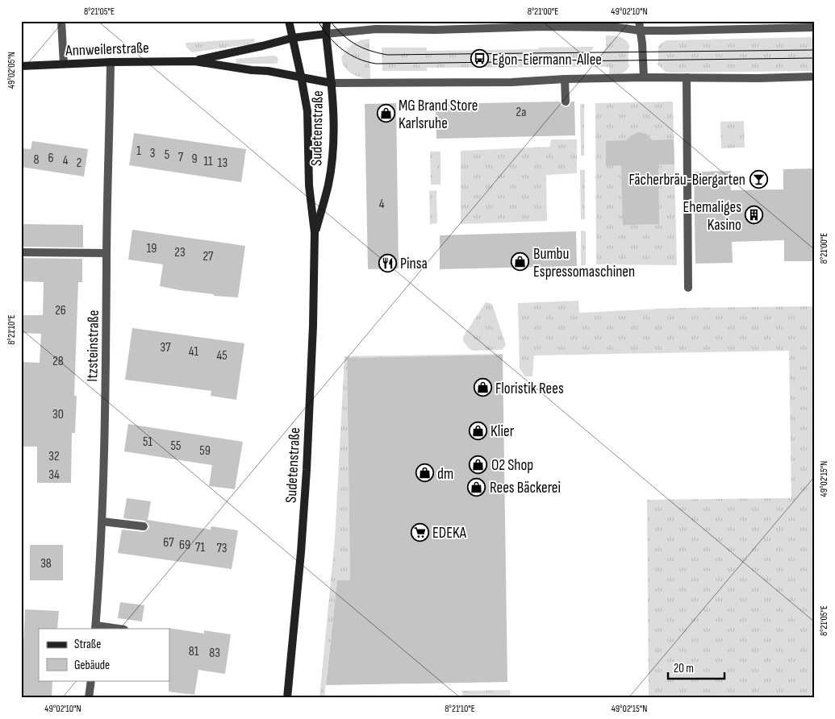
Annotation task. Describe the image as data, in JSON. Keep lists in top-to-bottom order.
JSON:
{
  "streets": {
    "main road": ["Annweilerstraße", "Sudetenstraße"],
    "street": ["Itzsteinstraße"]
  },
  "crossings": [
    ["Annweilerstraße", "Sudetenstraße"],
    ["Annweilerstraße", "Itzsteinstraße"]
  ],
  "places": {
    "bus stop": ["Egon-Eiermann-Allee"],
    "shop": [
      "MG Brand Store Karlsruhe",
      "Bumbu Espressomaschinen",
      "Floristik Rees",
      "Klier",
      "O2 Shop",
      "dm",
      "Rees Bäckerei"
    ],
    "bar": ["Fächerbräu-Biergarten"],
    "building": ["Ehemaliges Kasino"],
    "restaurant": ["Pinsa"],
    "supermarket": ["EDEKA"]
  },
  "house_numbers": [
    "2a",
    "1",
    "3",
    "5",
    "7",
    "6",
    "9",
    "8",
    "4",
    "11",
    "2",
    "13",
    "4",
    "19",
    "23",
    "27",
    "26",
    "37",
    "41",
    "45",
    "28",
    "30",
    "51",
    "55",
    "59",
    "32",
    "34",
    "67",
    "69",
    "71",
    "73",
    "38",
    "81",
    "83"
  ],
  "legend": ["Straße", "Gebäude"],
  "scale_bar": "20 m",
  "coordinates": [
    "8°21'05\"E",
    "8°21'00\"E",
    "49°02'10\"N",
    "49°02'05\"N",
    "8°21'10\"E",
    "49°02'15\"N"
  ]
}
